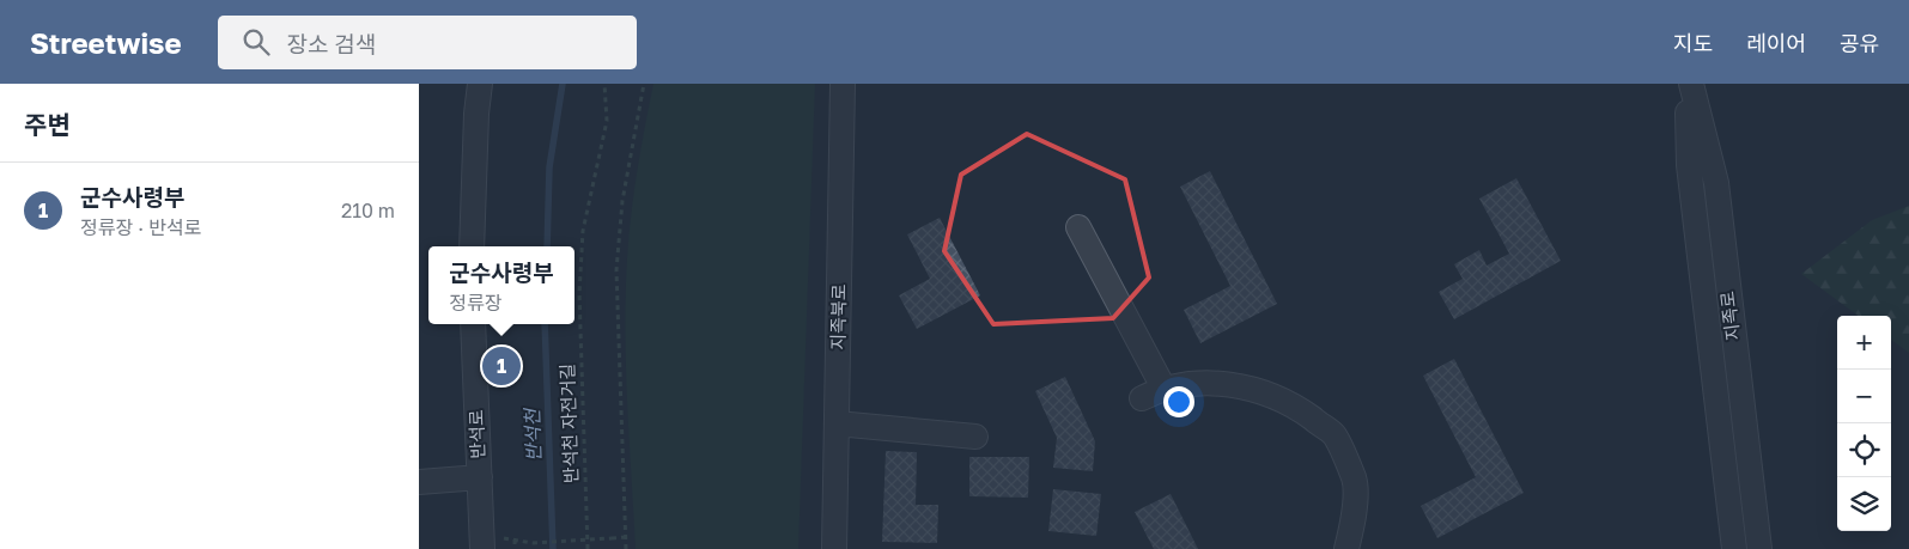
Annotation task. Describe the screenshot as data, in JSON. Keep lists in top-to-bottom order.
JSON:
{
  "streets": {
    "street": ["지족로", "지족북로", "반석로"],
    "path": ["반석천 자전거길"]
  },
  "water": ["반석천"],
  "page": {
    "header": "Streetwise",
    "search": "장소 검색",
    "nav": ["지도", "레이어", "공유"],
    "heading": "주변",
    "list": [
      {
        "mark": "1",
        "name": "군수사령부",
        "note": "정류장 · 반석로",
        "value": "210 m"
      }
    ],
    "popup": ["군수사령부", "정류장"],
    "map_buttons": ["+", "−"],
    "pins": "1"
  }
}
